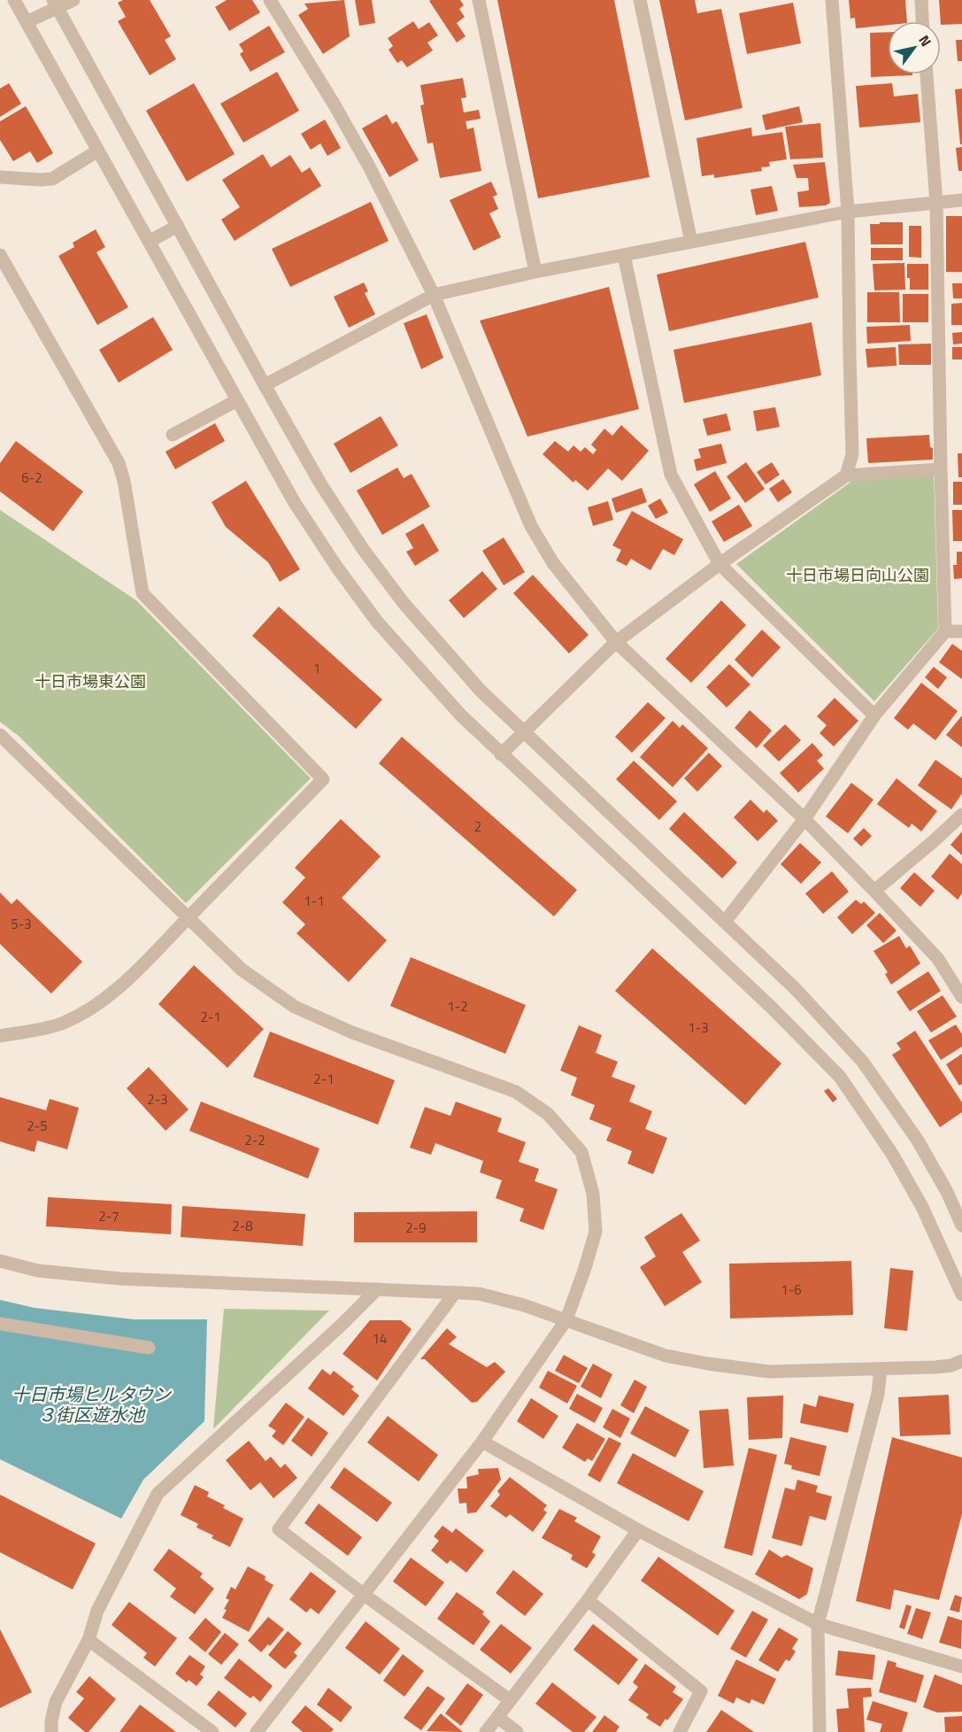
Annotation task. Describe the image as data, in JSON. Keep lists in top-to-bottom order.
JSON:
{
  "water": ["十日市場ヒルタウン ３街区遊水池"],
  "parks": ["十日市場日向山公園", "十日市場東公園"],
  "house_numbers": [
    "6-2",
    "1",
    "2",
    "1-1",
    "5-3",
    "1-2",
    "2-1",
    "1-3",
    "2-1",
    "2-3",
    "2-5",
    "2-2",
    "2-7",
    "2-8",
    "2-9",
    "1-6",
    "14"
  ],
  "north": "top right"
}
